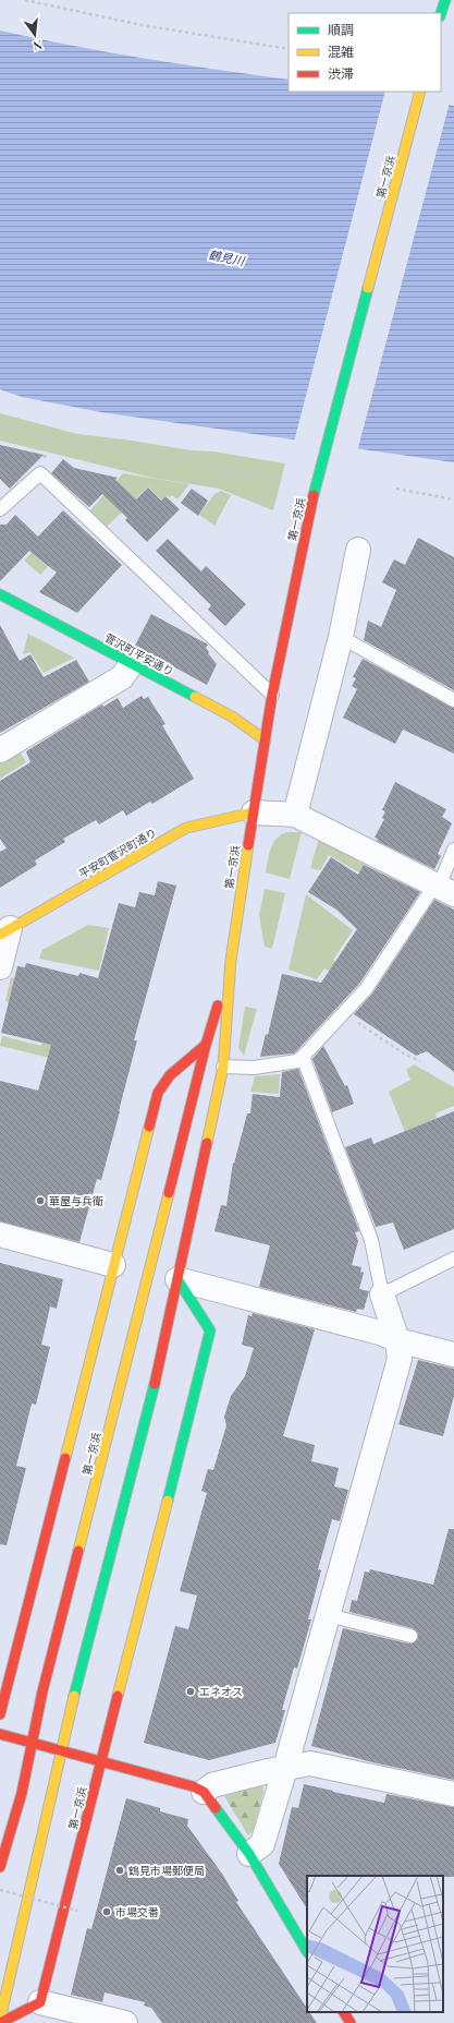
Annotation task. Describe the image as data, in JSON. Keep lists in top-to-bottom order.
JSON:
{
  "streets": {
    "main road": ["第一京浜", "菅沢町平安通り", "平安町菅沢町通り"]
  },
  "crossings": [
    ["第一京浜", "菅沢町平安通り"],
    ["第一京浜", "平安町菅沢町通り"]
  ],
  "water": ["鶴見川"],
  "places": [
    "華屋与兵衛",
    "エネオス",
    "鶴見市場郵便局",
    "市場交番"
  ],
  "legend": ["順調", "混雑", "渋滞"],
  "north": "bottom"
}
